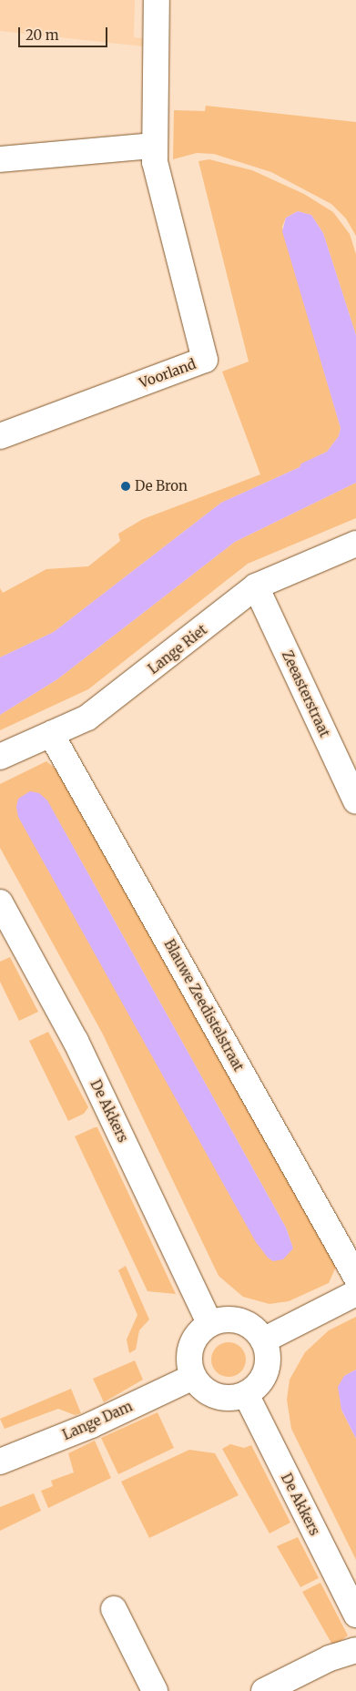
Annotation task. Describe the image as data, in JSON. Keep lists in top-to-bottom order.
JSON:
{
  "streets": {
    "street": [
      "Voorland",
      "Lange Riet",
      "Zeeasterstraat",
      "Blauwe Zeedistelstraat",
      "De Akkers",
      "Lange Dam"
    ]
  },
  "crossings": [
    ["Lange Riet", "Zeeasterstraat"],
    ["Lange Riet", "Blauwe Zeedistelstraat"],
    ["De Akkers", "Lange Dam"]
  ],
  "places": ["De Bron"],
  "scale_bar": "20 m"
}
